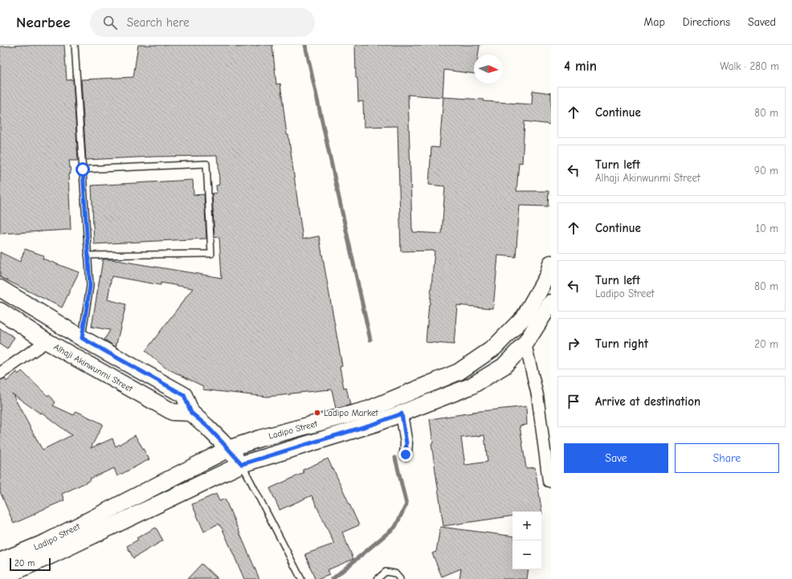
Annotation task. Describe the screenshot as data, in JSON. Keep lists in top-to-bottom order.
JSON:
{
  "streets": {
    "main road": ["Alhaji Akinwunmi Street", "Ladipo Street"]
  },
  "places": ["Ladipo Market"],
  "scale_bar": "20 m",
  "north": "right",
  "page": {
    "header": "Nearbee",
    "search": "Search here",
    "nav": ["Map", "Directions", "Saved"],
    "heading": ["4 min", "Walk · 280 m"],
    "list": [
      ["Continue", "80 m"],
      ["Turn left", "Alhaji Akinwunmi Street", "90 m"],
      ["Continue", "10 m"],
      ["Turn left", "Ladipo Street", "80 m"],
      ["Turn right", "20 m"],
      "Arrive at destination"
    ],
    "buttons": ["Save", "Share"],
    "map_buttons": ["+", "−"],
    "scale": "20 m"
  }
}
